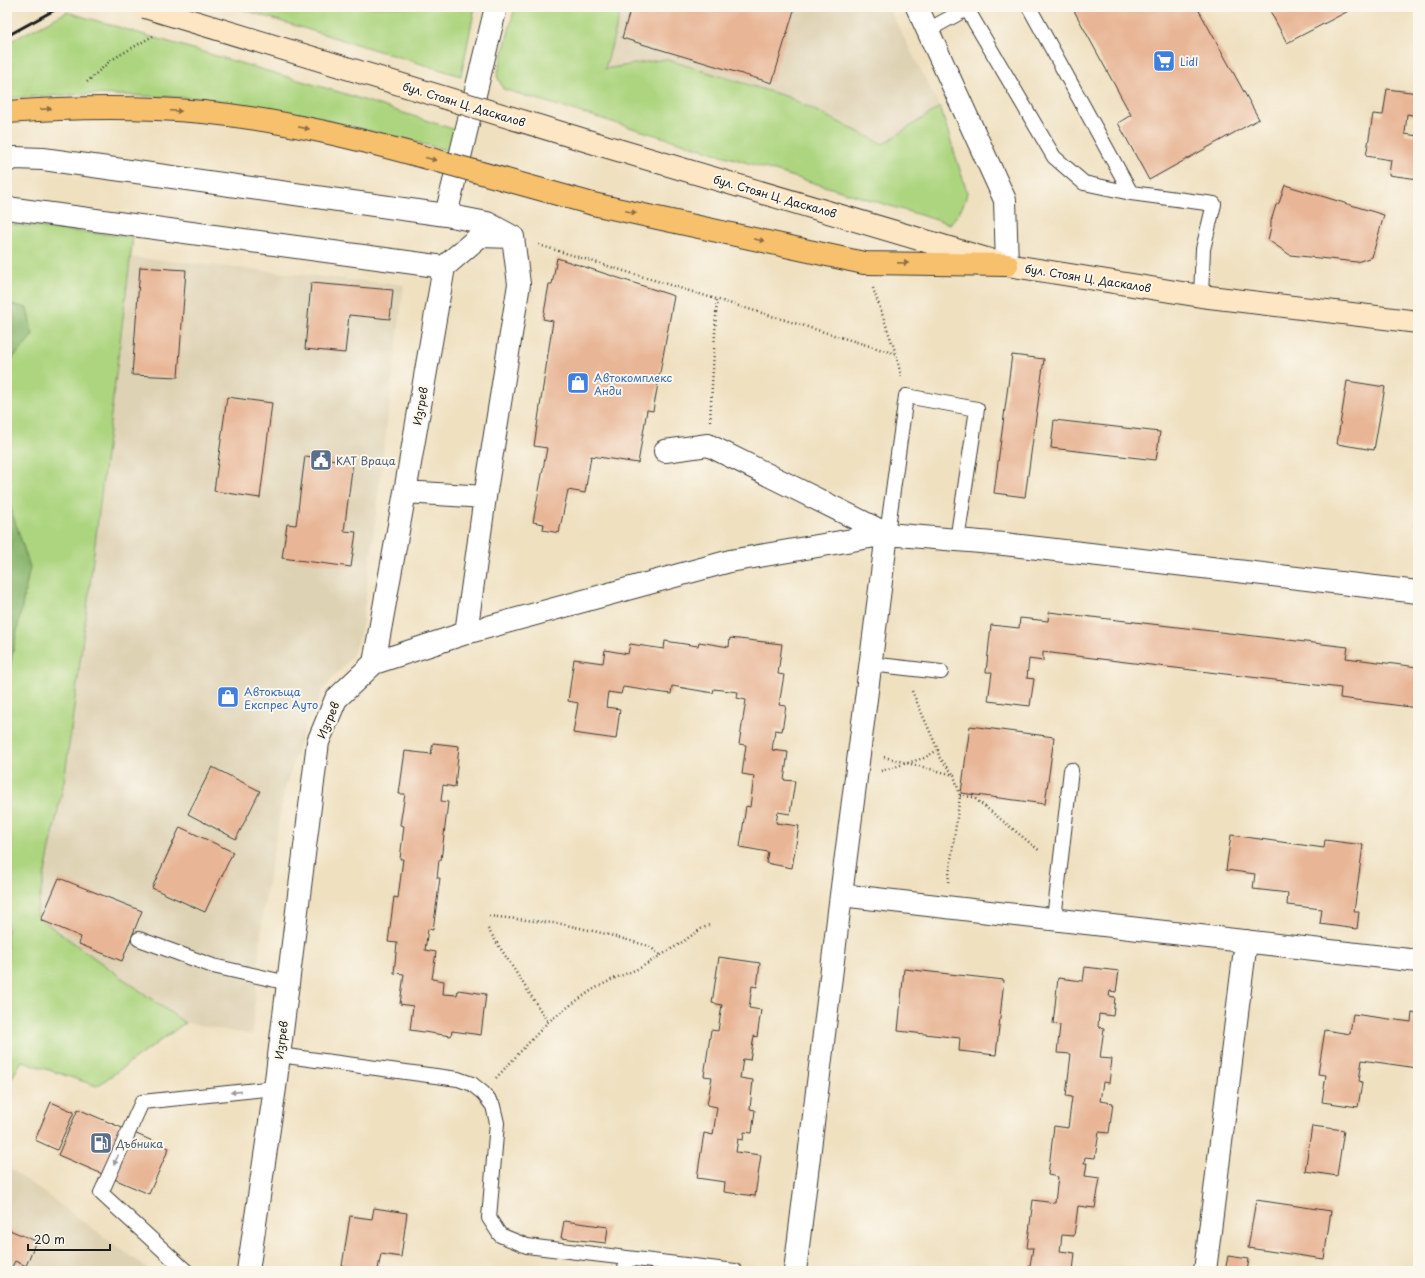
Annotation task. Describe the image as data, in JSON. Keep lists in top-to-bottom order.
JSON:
{
  "streets": {
    "street": ["бул. Стоян Ц. Даскалов", "Изгрев"]
  },
  "places": {
    "supermarket": ["Lidl"],
    "shop": ["Автокомплекс Анди", "Автокъща Експрес Ауто"],
    "public building": ["КАТ Враца"],
    "fuel station": ["Дъбника"]
  },
  "scale_bar": "20 m"
}
